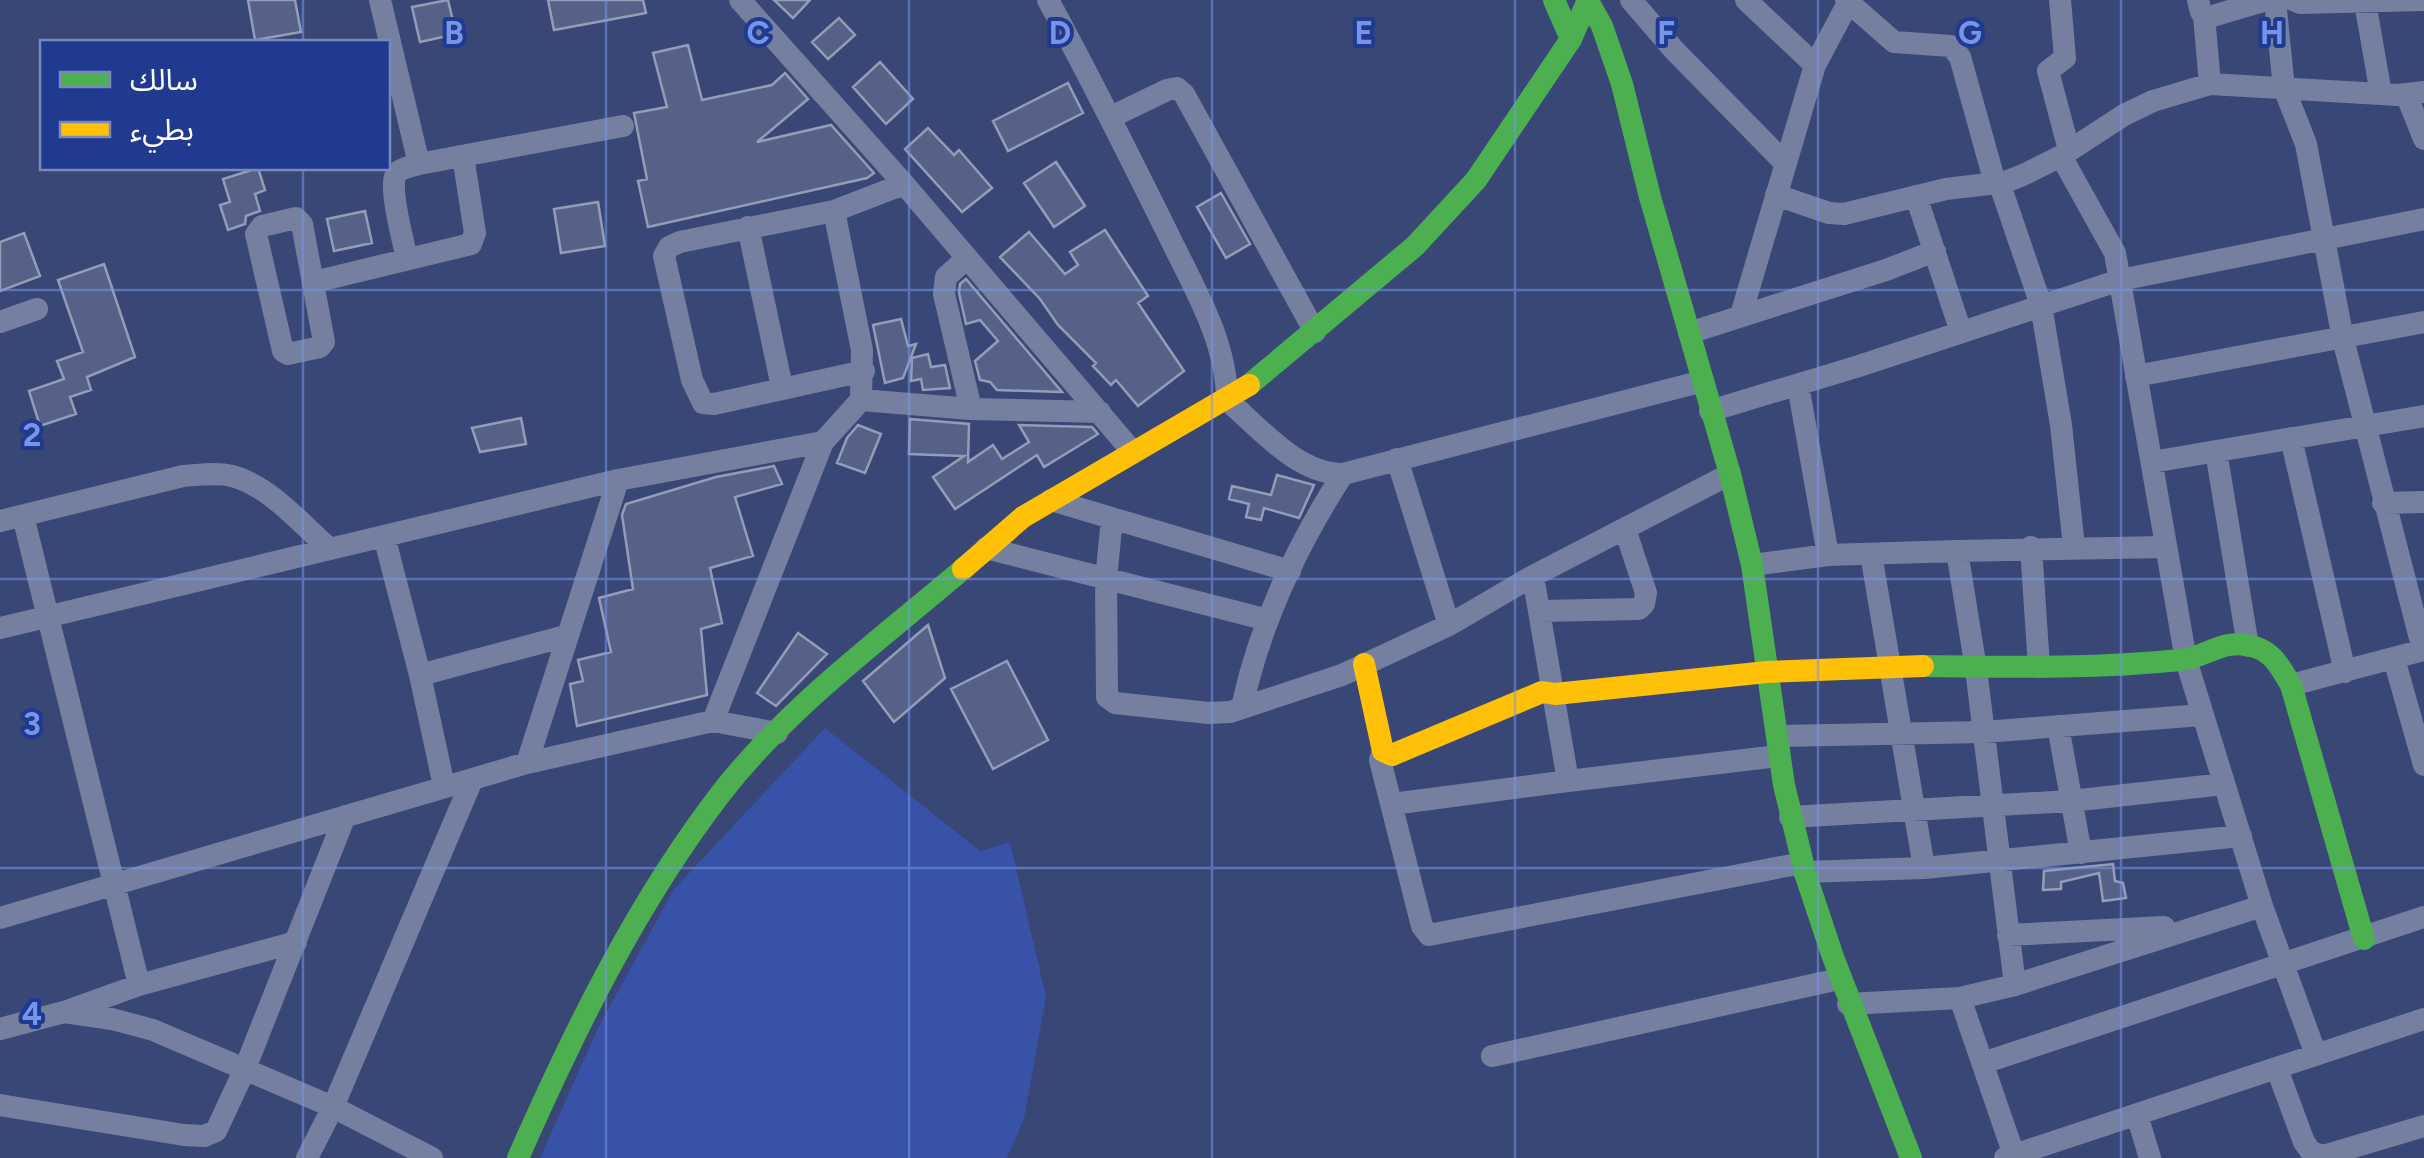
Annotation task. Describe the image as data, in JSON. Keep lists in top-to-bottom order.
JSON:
{
  "legend": ["سالك", "بطيء"],
  "grid": {
    "columns": [
      "B",
      "C",
      "D",
      "E",
      "F",
      "G",
      "H"
    ],
    "rows": ["2", "3", "4"]
  }
}
